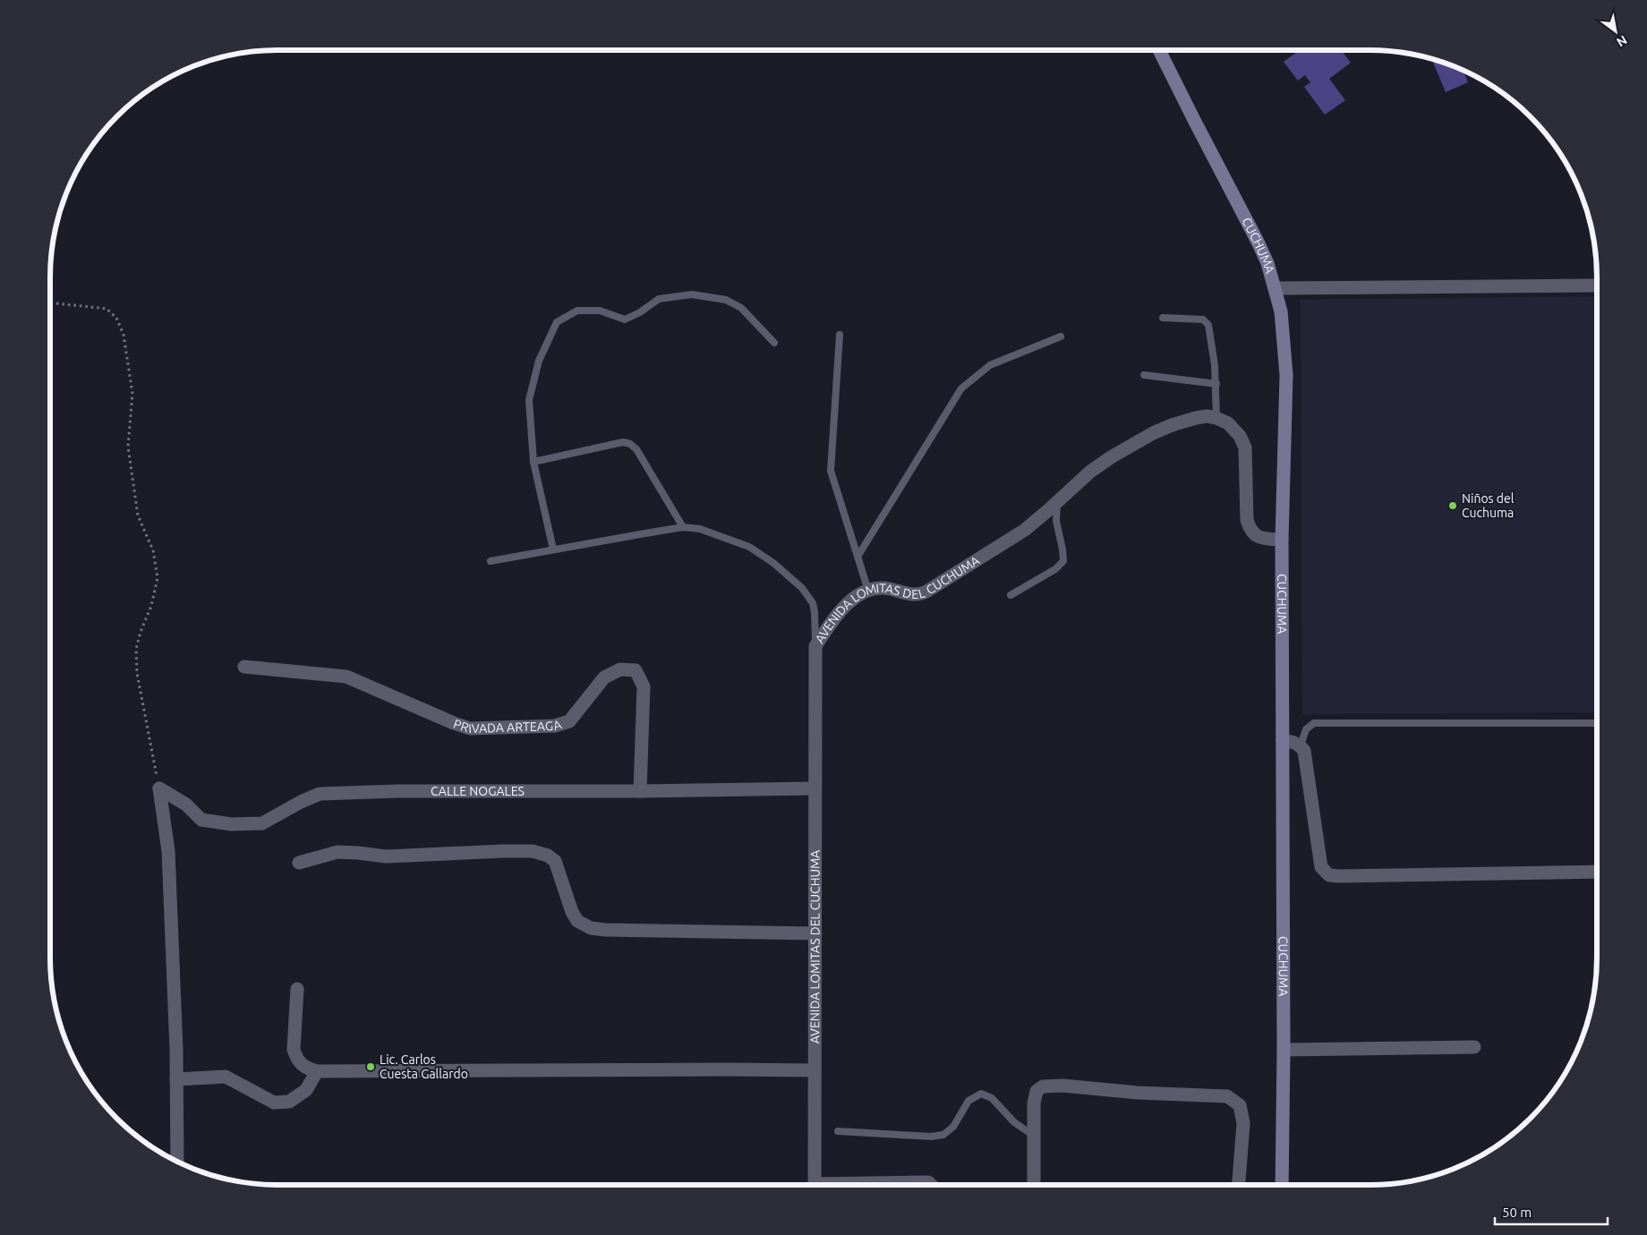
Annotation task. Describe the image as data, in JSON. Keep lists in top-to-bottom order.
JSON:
{
  "streets": {
    "street": [
      "CUCHUMA",
      "AVENIDA LOMITAS DEL CUCHUMA",
      "PRIVADA ARTEAGA",
      "CALLE NOGALES"
    ]
  },
  "crossings": [
    ["AVENIDA LOMITAS DEL CUCHUMA", "CALLE NOGALES"],
    ["PRIVADA ARTEAGA", "CALLE NOGALES"]
  ],
  "places": ["Niños del Cuchuma", "Lic. Carlos Cuesta Gallardo"],
  "scale_bar": "50 m",
  "north": "bottom right"
}
